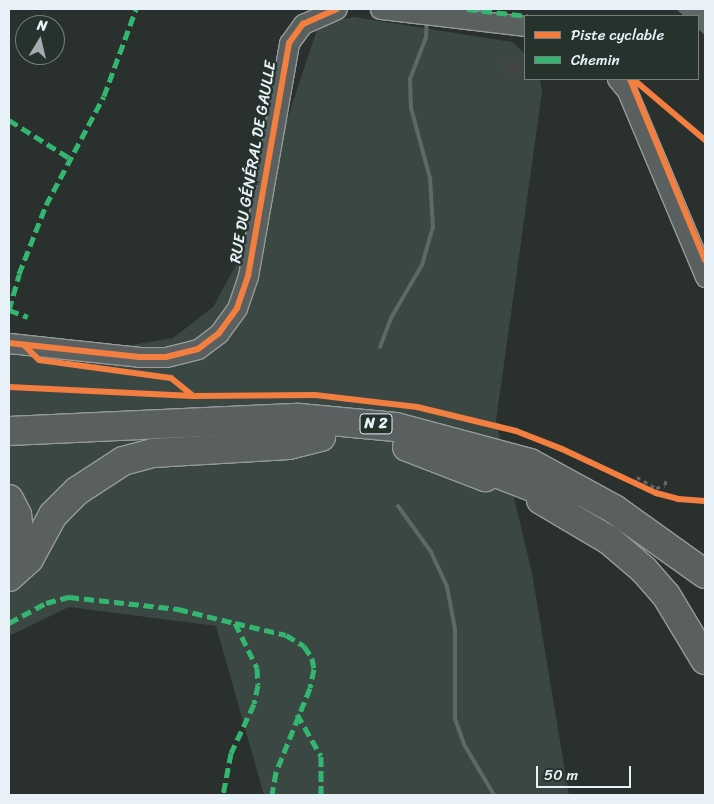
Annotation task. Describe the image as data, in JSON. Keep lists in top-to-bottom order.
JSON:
{
  "streets": {
    "highway": ["N 2"],
    "street": ["RUE DU GÉNÉRAL DE GAULLE"]
  },
  "legend": ["Piste cyclable", "Chemin"],
  "scale_bar": "50 m",
  "north": "top"
}
